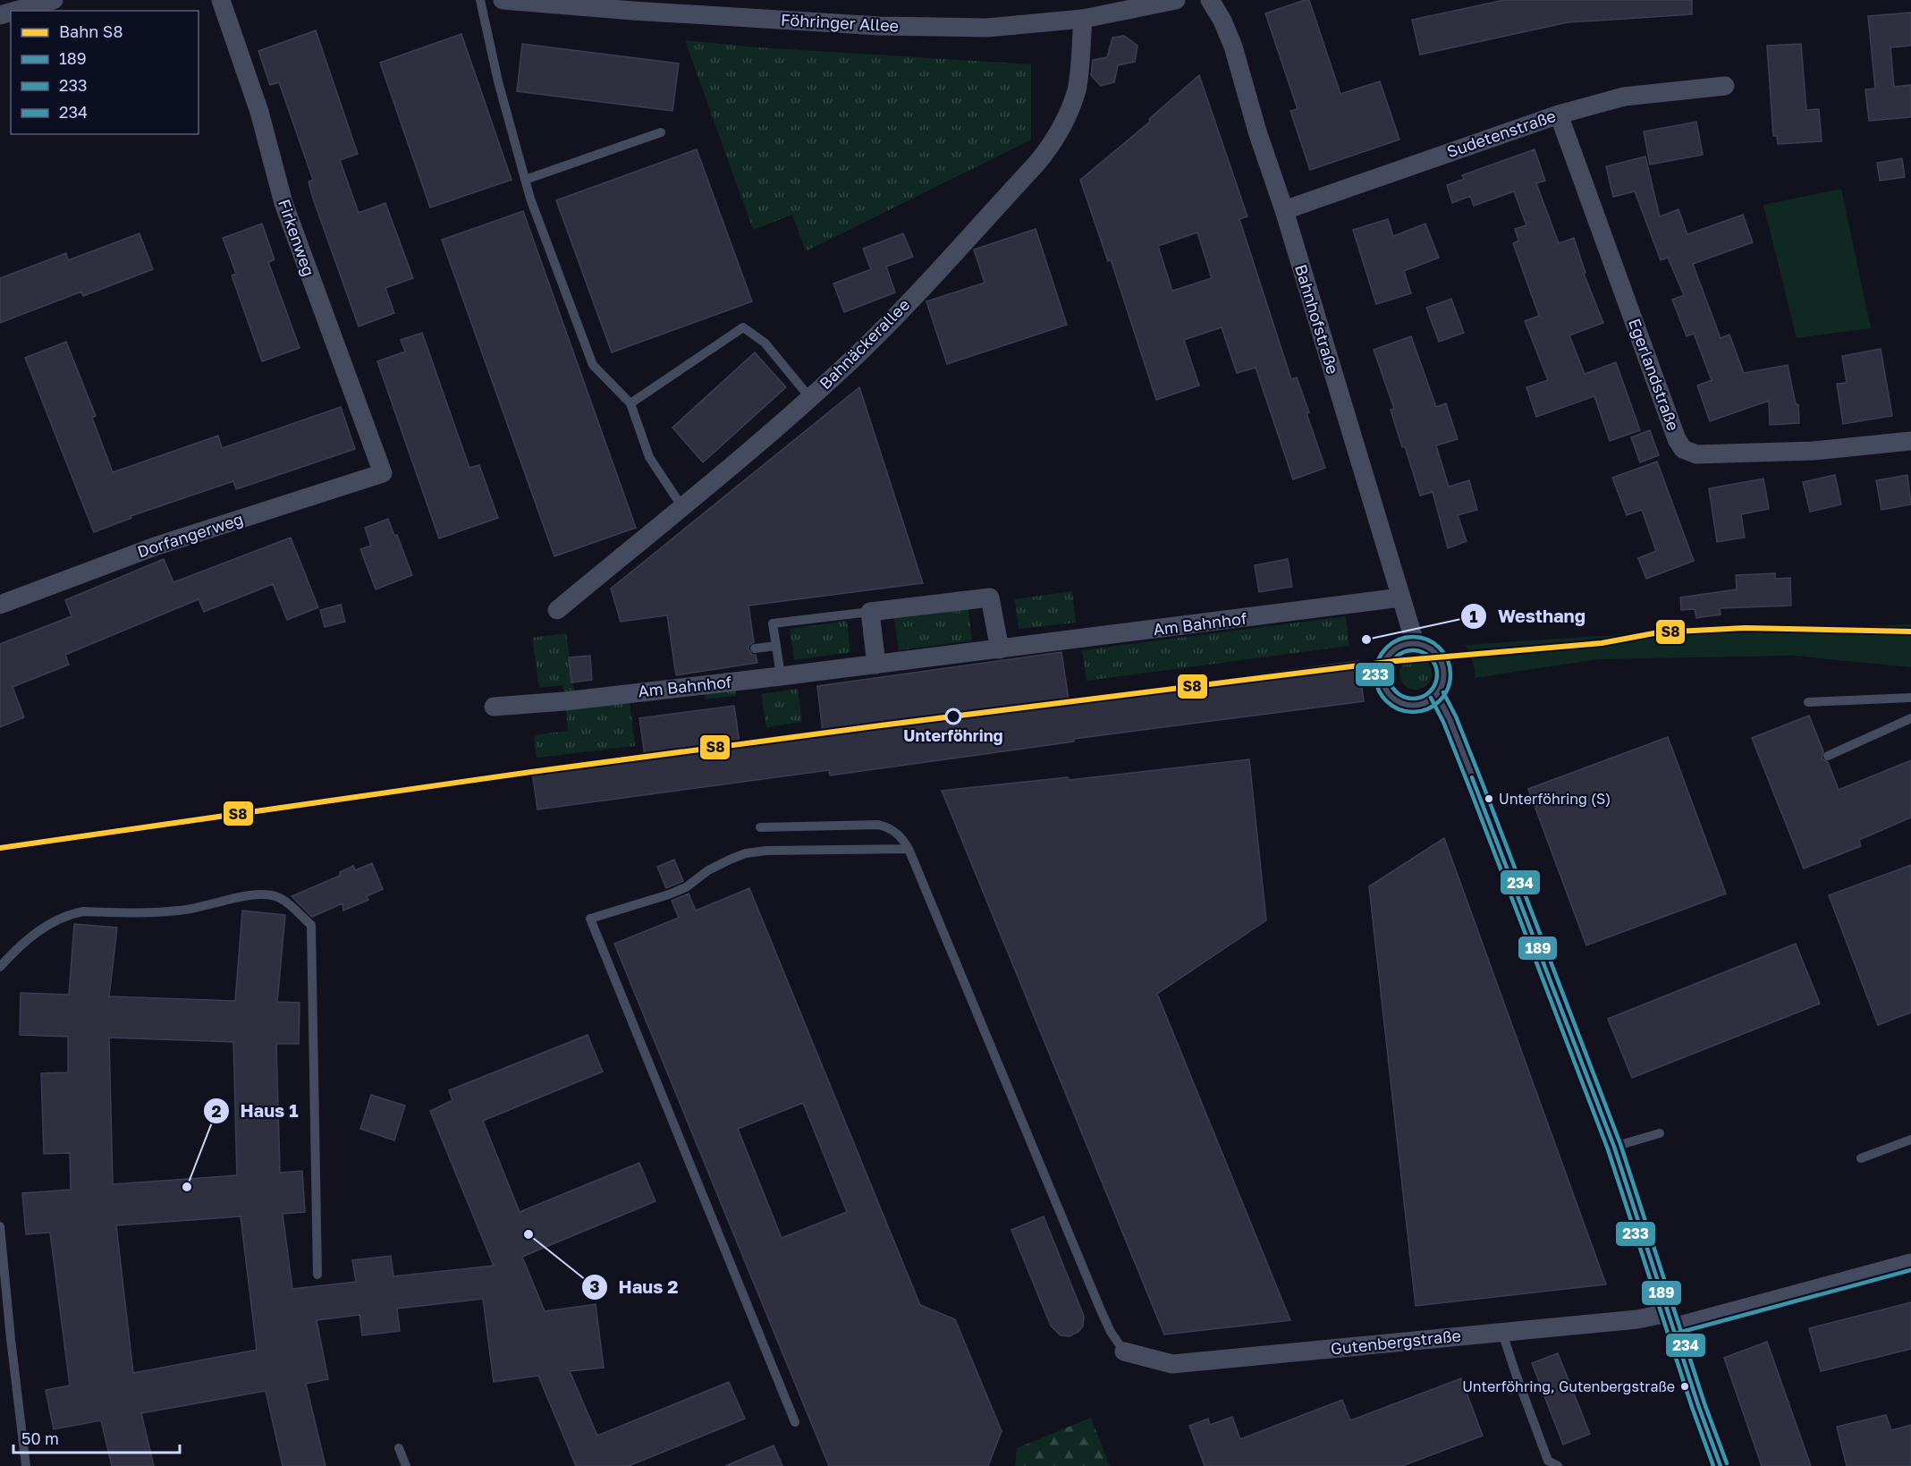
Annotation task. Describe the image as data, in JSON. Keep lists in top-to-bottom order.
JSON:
{
  "streets": {
    "street": [
      "Föhringer Allee",
      "Sudetenstraße",
      "Firkenweg",
      "Bahnhofstraße",
      "Bahnäckerallee",
      "Egerlandstraße",
      "Dorfangerweg",
      "Am Bahnhof",
      "Gutenbergstraße"
    ]
  },
  "crossings": [
    ["Föhringer Allee", "Bahnäckerallee"],
    ["Sudetenstraße", "Bahnhofstraße"],
    ["Sudetenstraße", "Egerlandstraße"],
    ["Firkenweg", "Dorfangerweg"],
    ["Bahnhofstraße", "Am Bahnhof"]
  ],
  "places": [
    "Westhang",
    "Unterföhring",
    "Unterföhring (S)",
    "Haus 1",
    "Haus 2",
    "Unterföhring, Gutenbergstraße"
  ],
  "lines": [
    "rail line S8",
    "transit line 233",
    "transit line 234",
    "transit line 189"
  ],
  "legend": [
    "Bahn S8",
    "189",
    "233",
    "234"
  ],
  "scale_bar": "50 m"
}
